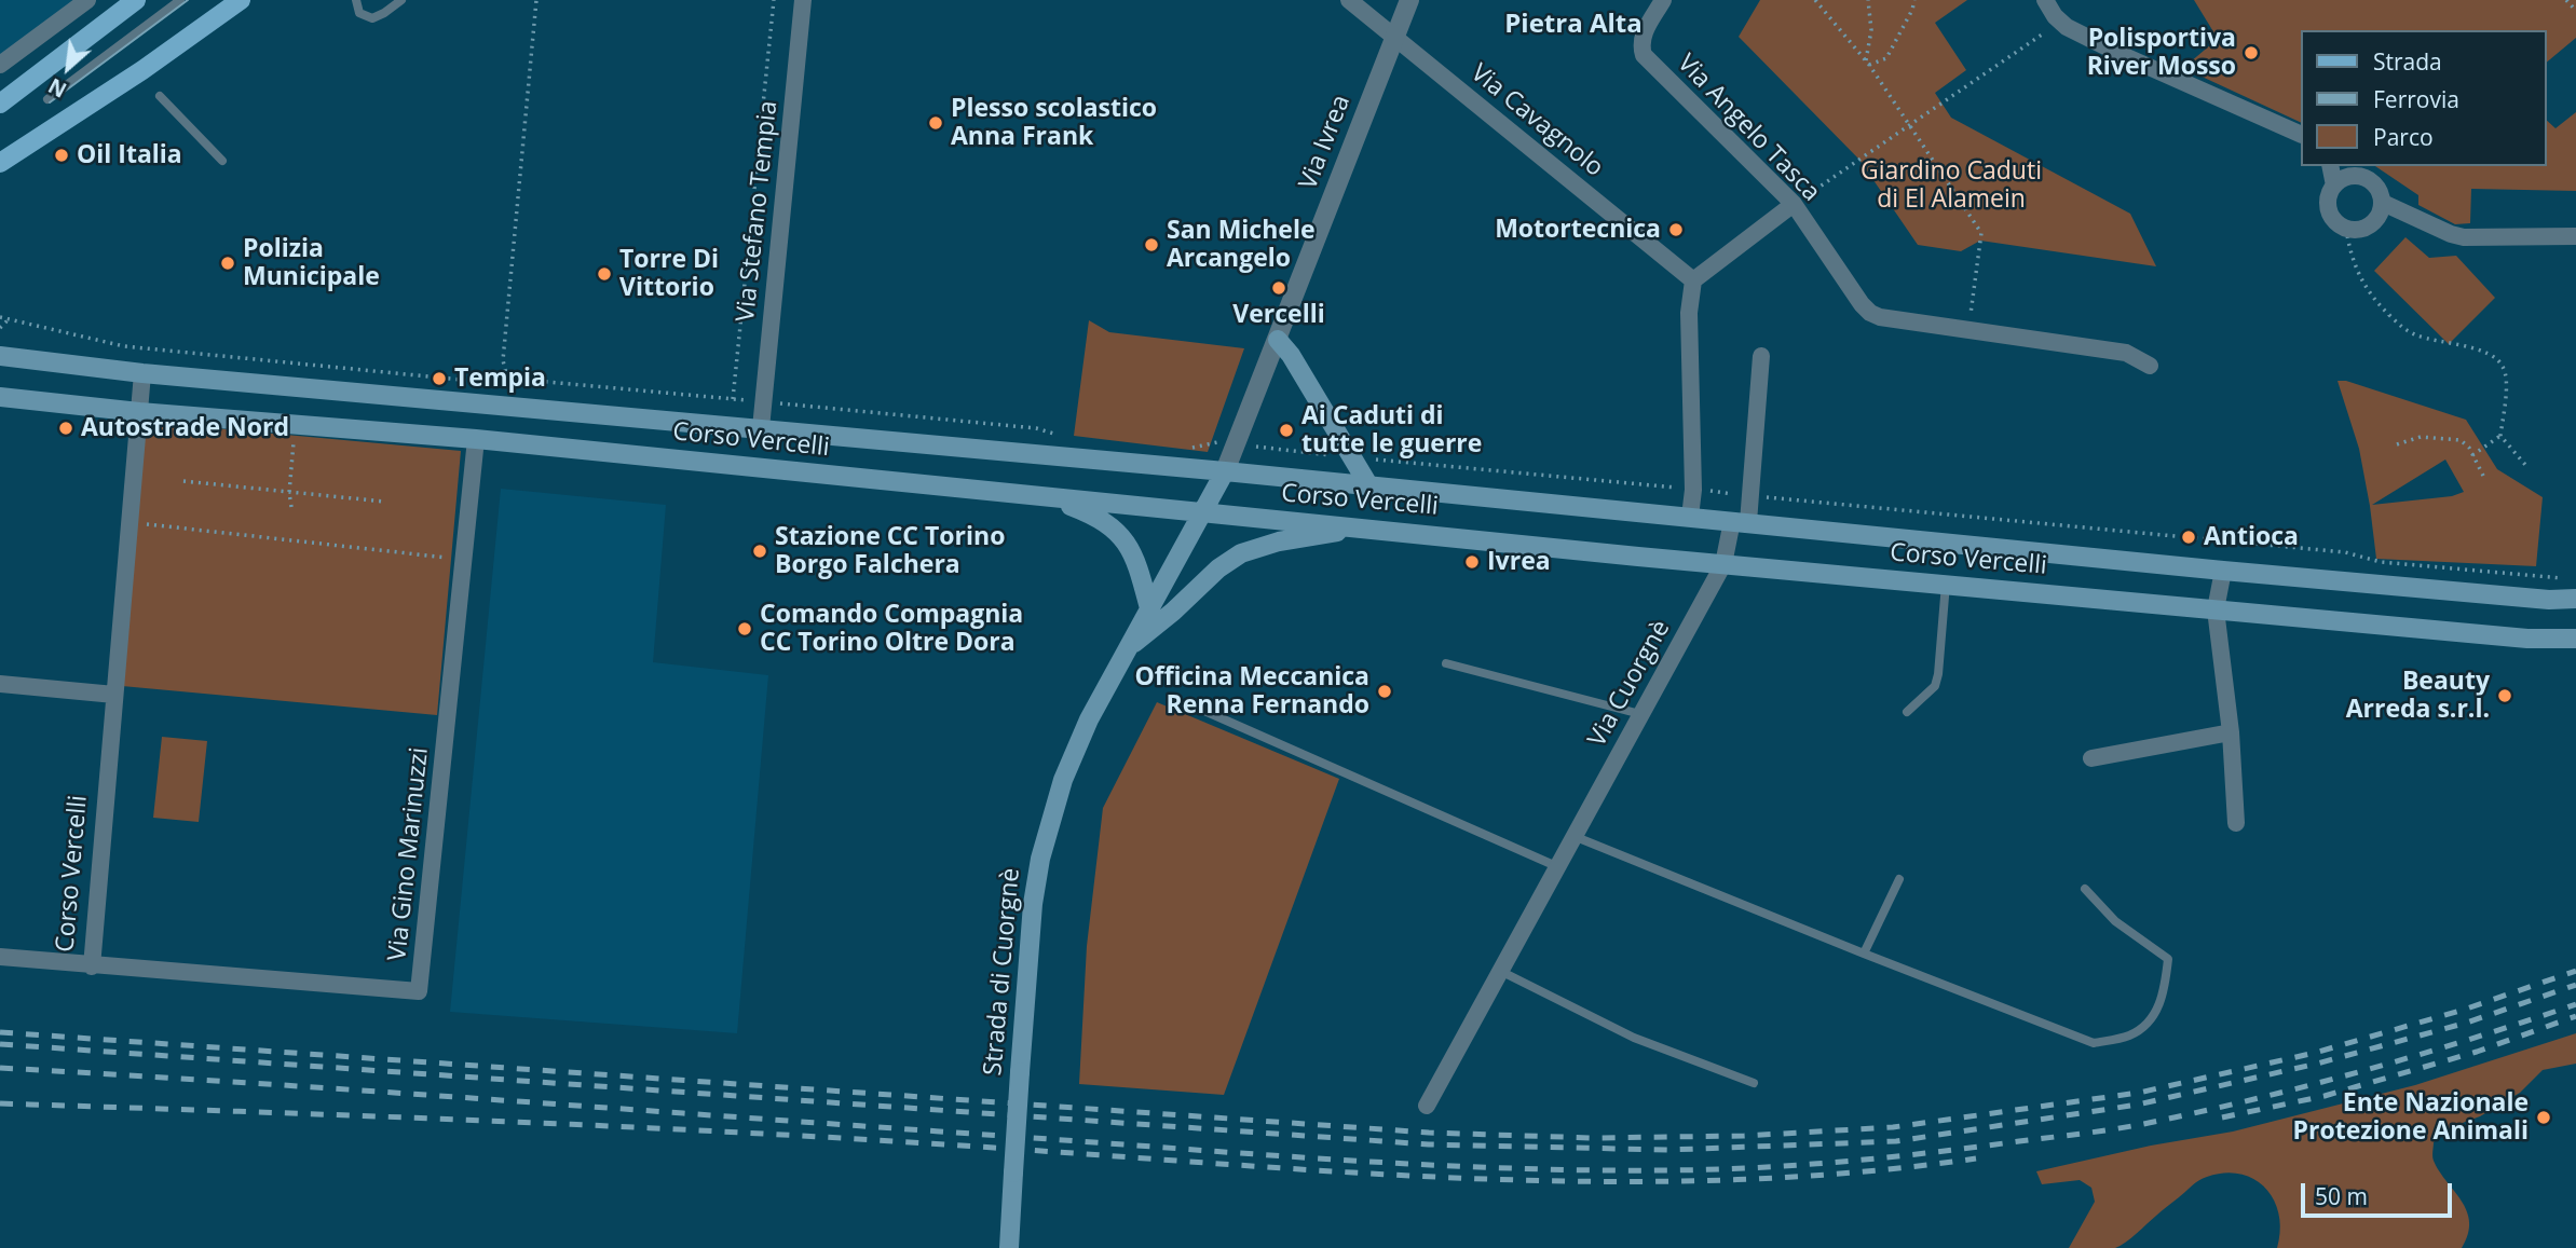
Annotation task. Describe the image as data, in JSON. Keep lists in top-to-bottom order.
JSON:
{
  "streets": {
    "main road": ["Corso Vercelli", "Strada di Cuorgnè"],
    "street": [
      "Via Cavagnolo",
      "Via Angelo Tasca",
      "Via Ivrea",
      "Via Stefano Tempia",
      "Via Cuorgnè",
      "Via Gino Marinuzzi"
    ]
  },
  "crossings": [
    ["Via Cavagnolo", "Via Ivrea"],
    ["Via Ivrea", "Corso Vercelli"],
    ["Via Ivrea", "Strada di Cuorgnè"],
    ["Via Stefano Tempia", "Corso Vercelli"],
    ["Corso Vercelli", "Via Cuorgnè"],
    ["Corso Vercelli", "Via Gino Marinuzzi"],
    ["Corso Vercelli", "Strada di Cuorgnè"]
  ],
  "districts": ["Pietra Alta"],
  "parks": ["Giardino Caduti di El Alamein"],
  "places": [
    "Polisportiva River Mosso",
    "Plesso scolastico Anna Frank",
    "Oil Italia",
    "Motortecnica",
    "San Michele Arcangelo",
    "Polizia Municipale",
    "Torre Di Vittorio",
    "Vercelli",
    "Tempia",
    "Autostrade Nord",
    "Ai Caduti di tutte le guerre",
    "Antioca",
    "Stazione CC Torino Borgo Falchera",
    "Ivrea",
    "Comando Compagnia CC Torino Oltre Dora",
    "Officina Meccanica Renna Fernando",
    "Beauty Arreda s.r.l.",
    "Ente Nazionale Protezione Animali"
  ],
  "legend": ["Strada", "Ferrovia", "Parco"],
  "scale_bar": "50 m",
  "north": "bottom left"
}
